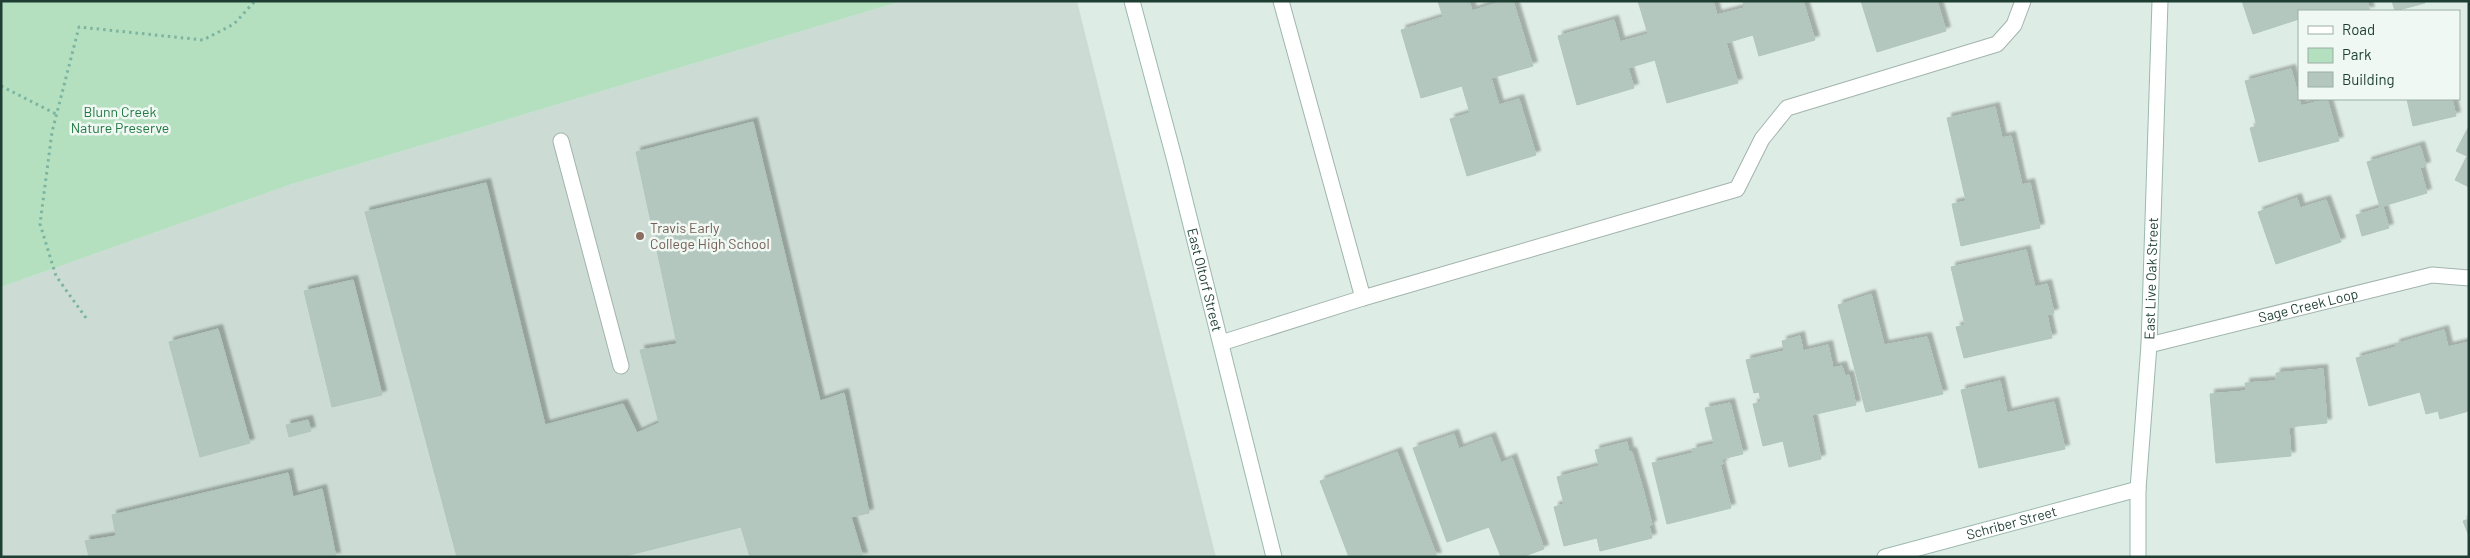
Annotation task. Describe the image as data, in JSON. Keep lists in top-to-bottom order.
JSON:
{
  "streets": {
    "street": [
      "East Oltorf Street",
      "East Live Oak Street",
      "Sage Creek Loop",
      "Schriber Street"
    ]
  },
  "crossings": [
    ["East Live Oak Street", "Sage Creek Loop"],
    ["East Live Oak Street", "Schriber Street"]
  ],
  "parks": ["Blunn Creek Nature Preserve"],
  "places": ["Travis Early College High School"],
  "legend": ["Road", "Park", "Building"]
}
